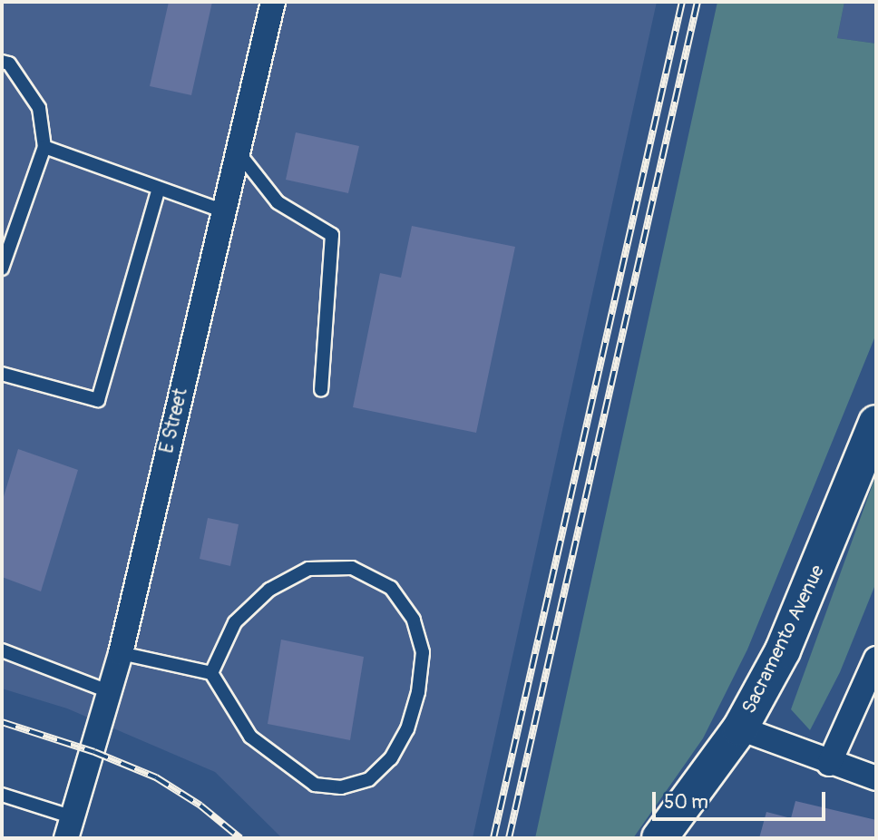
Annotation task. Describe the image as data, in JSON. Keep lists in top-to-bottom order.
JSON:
{
  "streets": {
    "main road": ["Sacramento Avenue"],
    "street": ["E Street"]
  },
  "scale_bar": "50 m"
}
